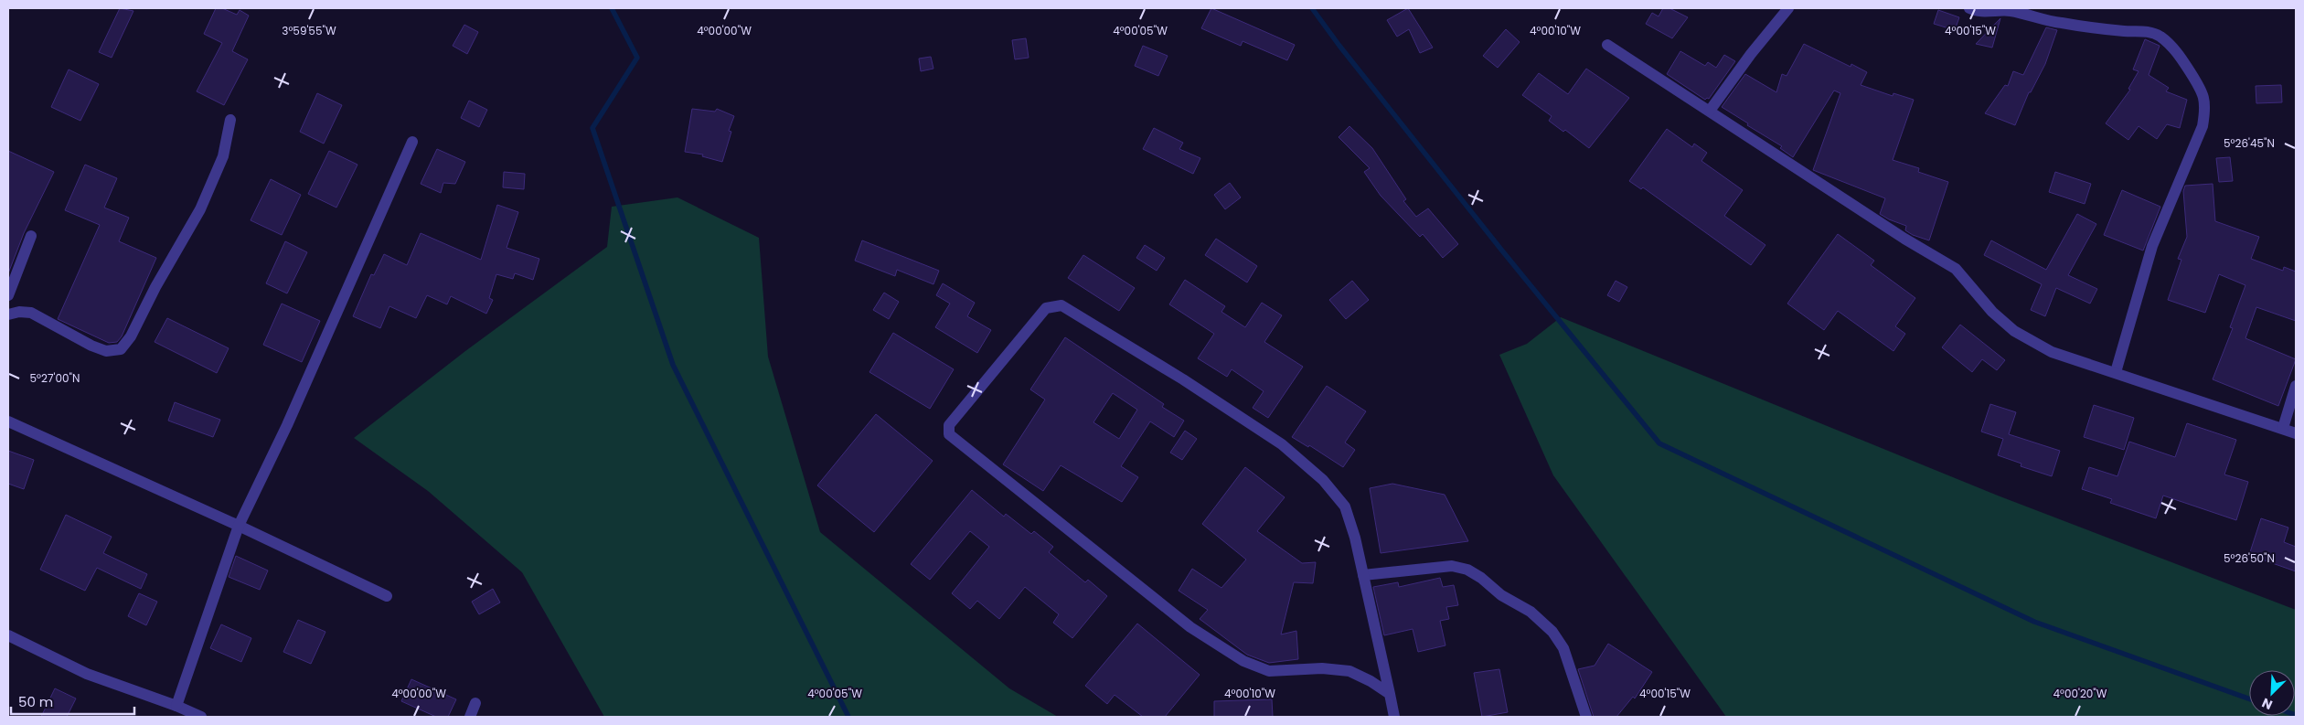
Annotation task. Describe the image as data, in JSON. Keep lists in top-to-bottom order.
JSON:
{
  "scale_bar": "50 m",
  "north": "bottom left",
  "coordinates": [
    "3°59'55\"W",
    "4°00'00\"W",
    "4°00'05\"W",
    "4°00'10\"W",
    "4°00'15\"W",
    "5°26'45\"N",
    "5°27'00\"N",
    "5°26'50\"N",
    "4°00'20\"W"
  ]
}
